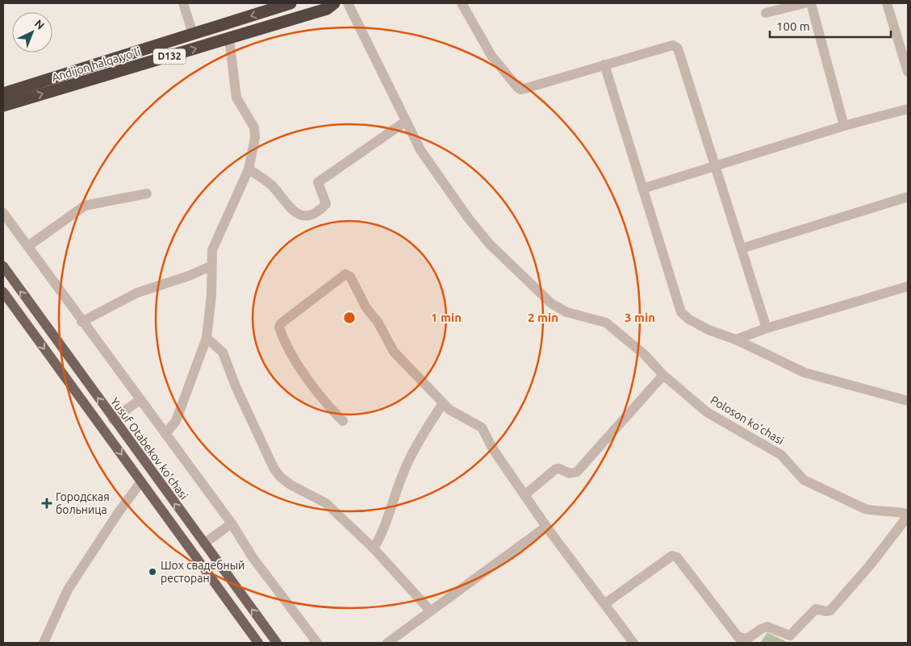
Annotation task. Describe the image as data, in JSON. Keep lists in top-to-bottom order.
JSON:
{
  "streets": {
    "highway": ["D132", "Andijon halqa yo‘li"],
    "main road": ["Yusuf Otabekov ko'chasi"],
    "street": ["Poloson ko'chasi"]
  },
  "places": {
    "health": ["Городская больница"],
    "other": ["Шох свадебный ресторан"]
  },
  "scale_bar": "100 m",
  "north": "top right",
  "rings": ["1 min", "2 min", "3 min"]
}
